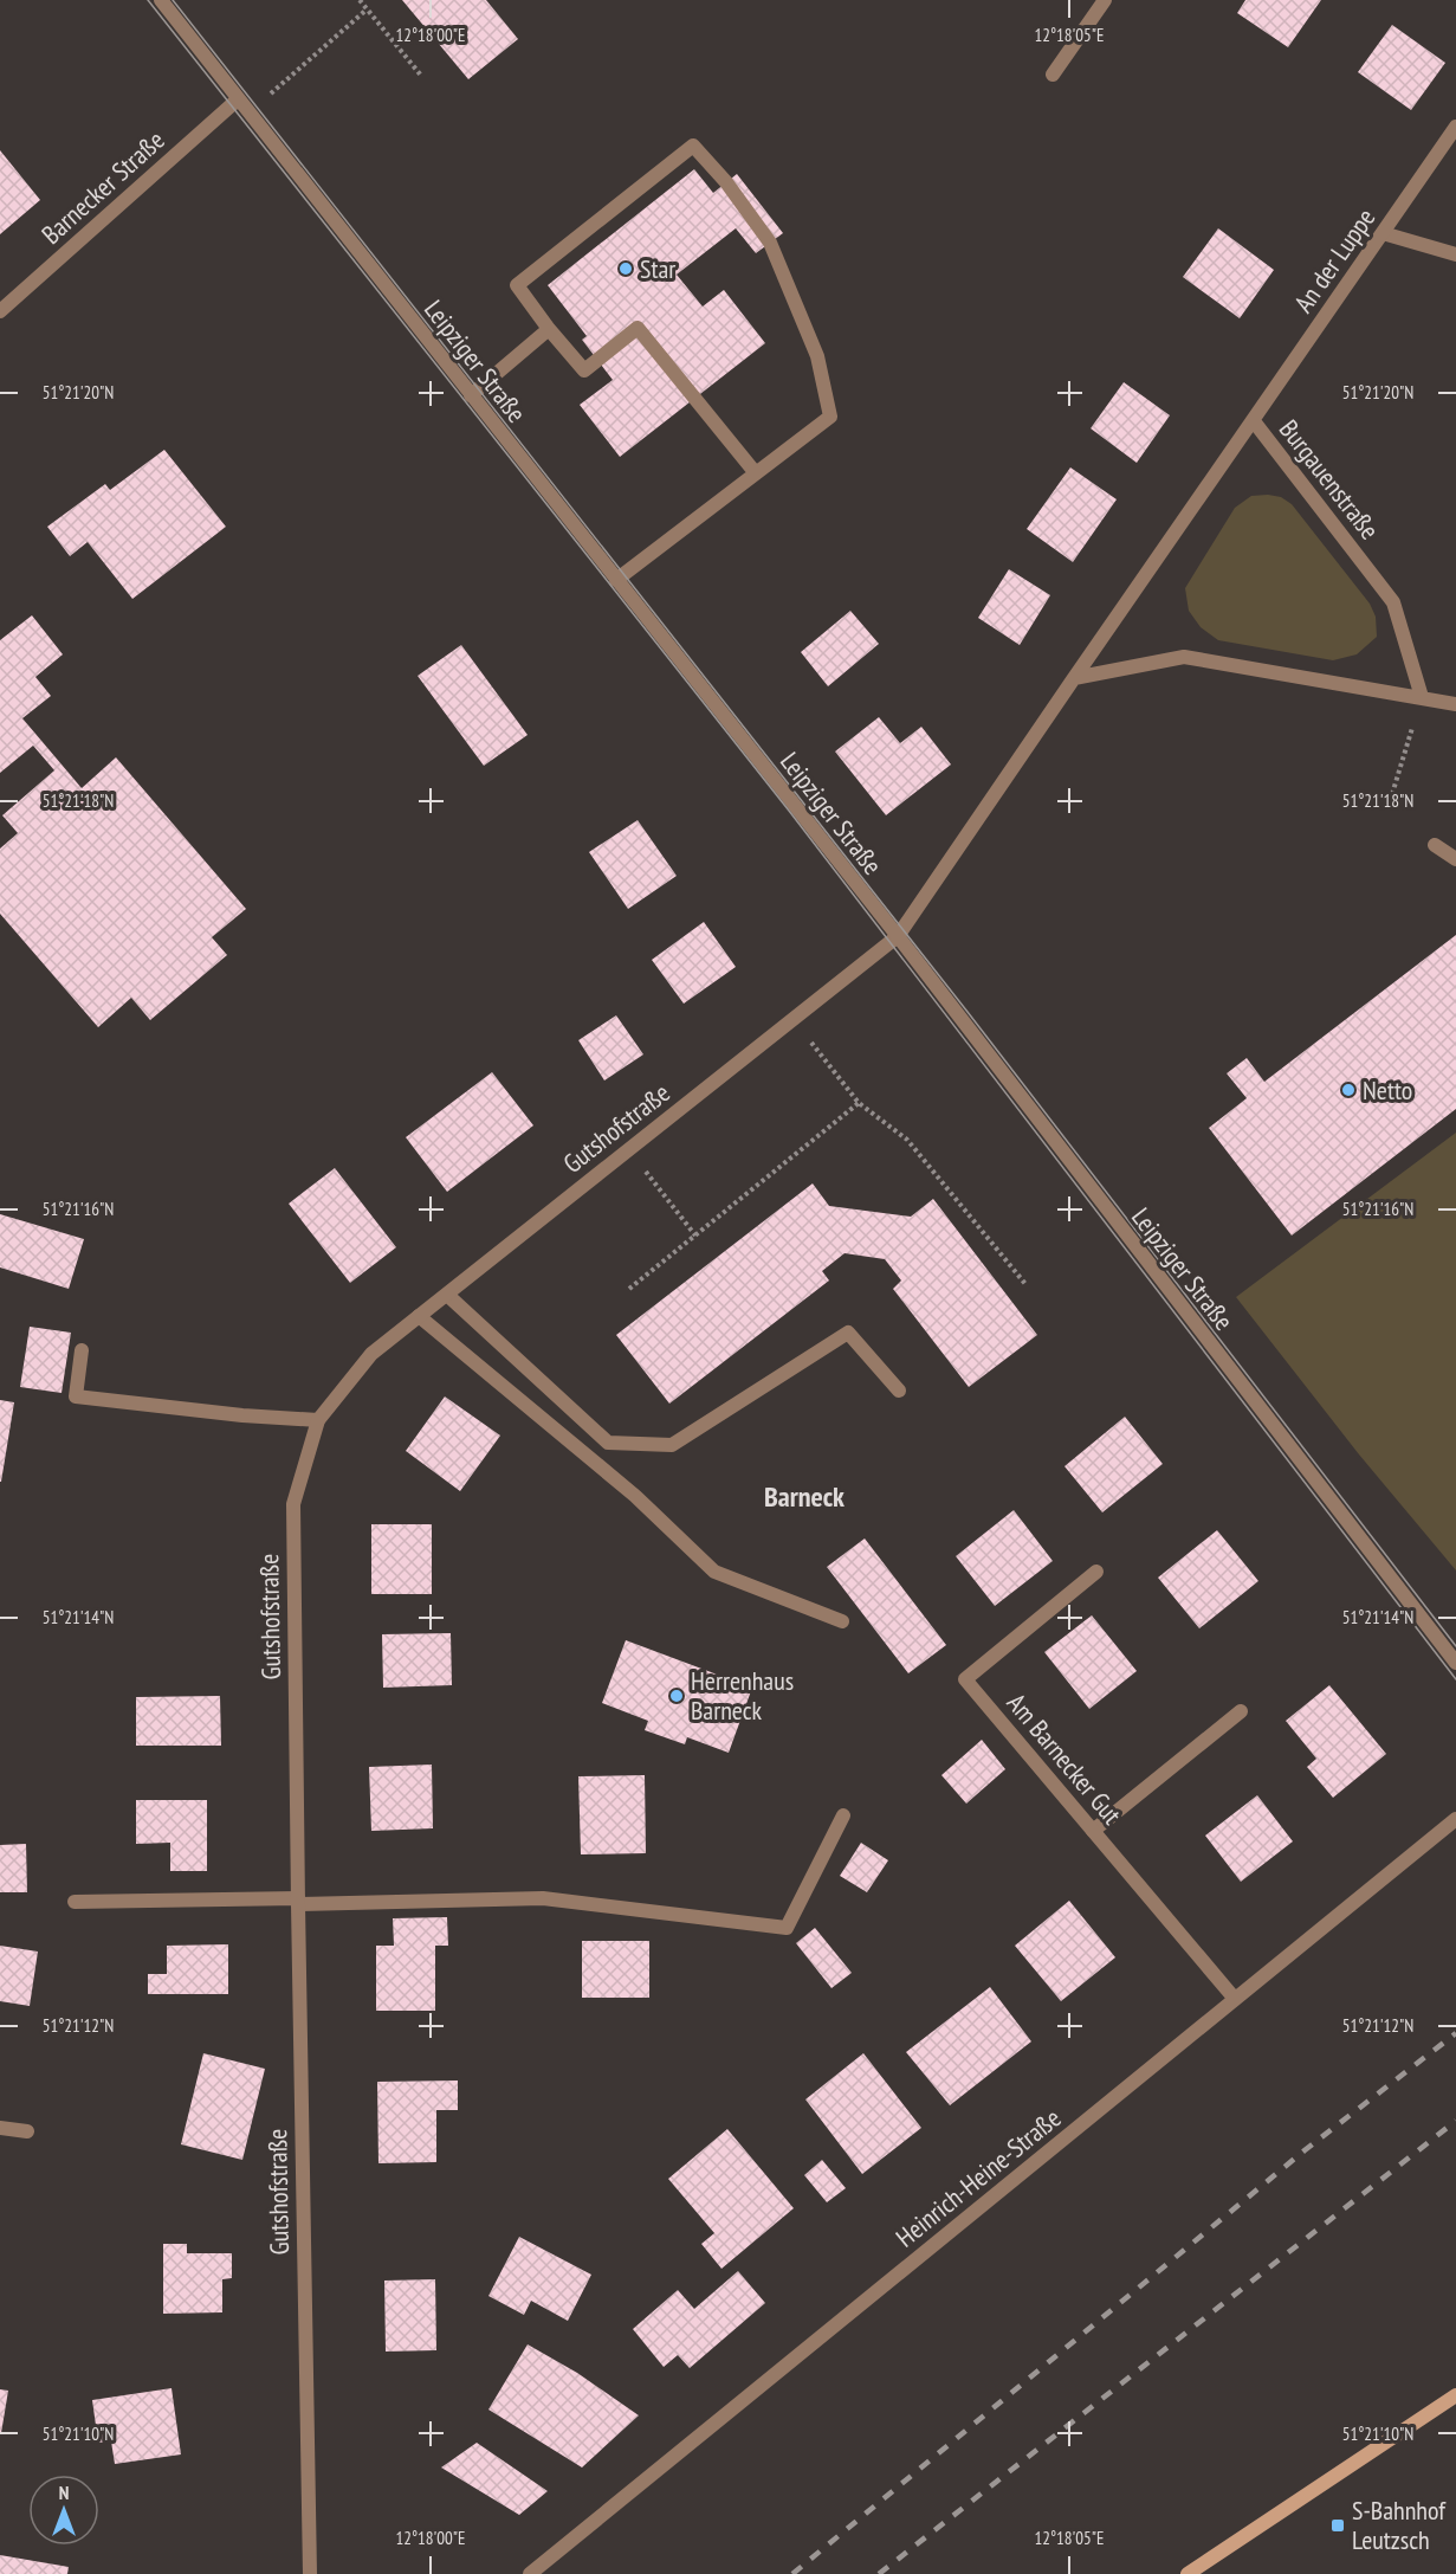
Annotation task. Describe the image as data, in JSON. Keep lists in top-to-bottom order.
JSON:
{
  "streets": {
    "street": [
      "Barnecker Straße",
      "An der Luppe",
      "Leipziger Straße",
      "Burgauenstraße",
      "Gutshofstraße",
      "Am Barnecker Gut",
      "Heinrich-Heine-Straße"
    ]
  },
  "crossings": [
    ["Barnecker Straße", "Leipziger Straße"],
    ["An der Luppe", "Burgauenstraße"],
    ["Leipziger Straße", "Burgauenstraße"],
    ["Leipziger Straße", "Gutshofstraße"],
    ["Burgauenstraße", "Gutshofstraße"],
    ["Am Barnecker Gut", "Heinrich-Heine-Straße"]
  ],
  "districts": ["Barneck"],
  "places": {
    "other": ["Star", "Netto", "Herrenhaus Barneck"],
    "transit": ["S-Bahnhof Leutzsch"]
  },
  "north": "top",
  "coordinates": [
    "12°18'00\"E",
    "12°18'05\"E",
    "51°21'20\"N",
    "51°21'18\"N",
    "51°21'16\"N",
    "51°21'14\"N",
    "51°21'12\"N",
    "51°21'10\"N"
  ]
}
